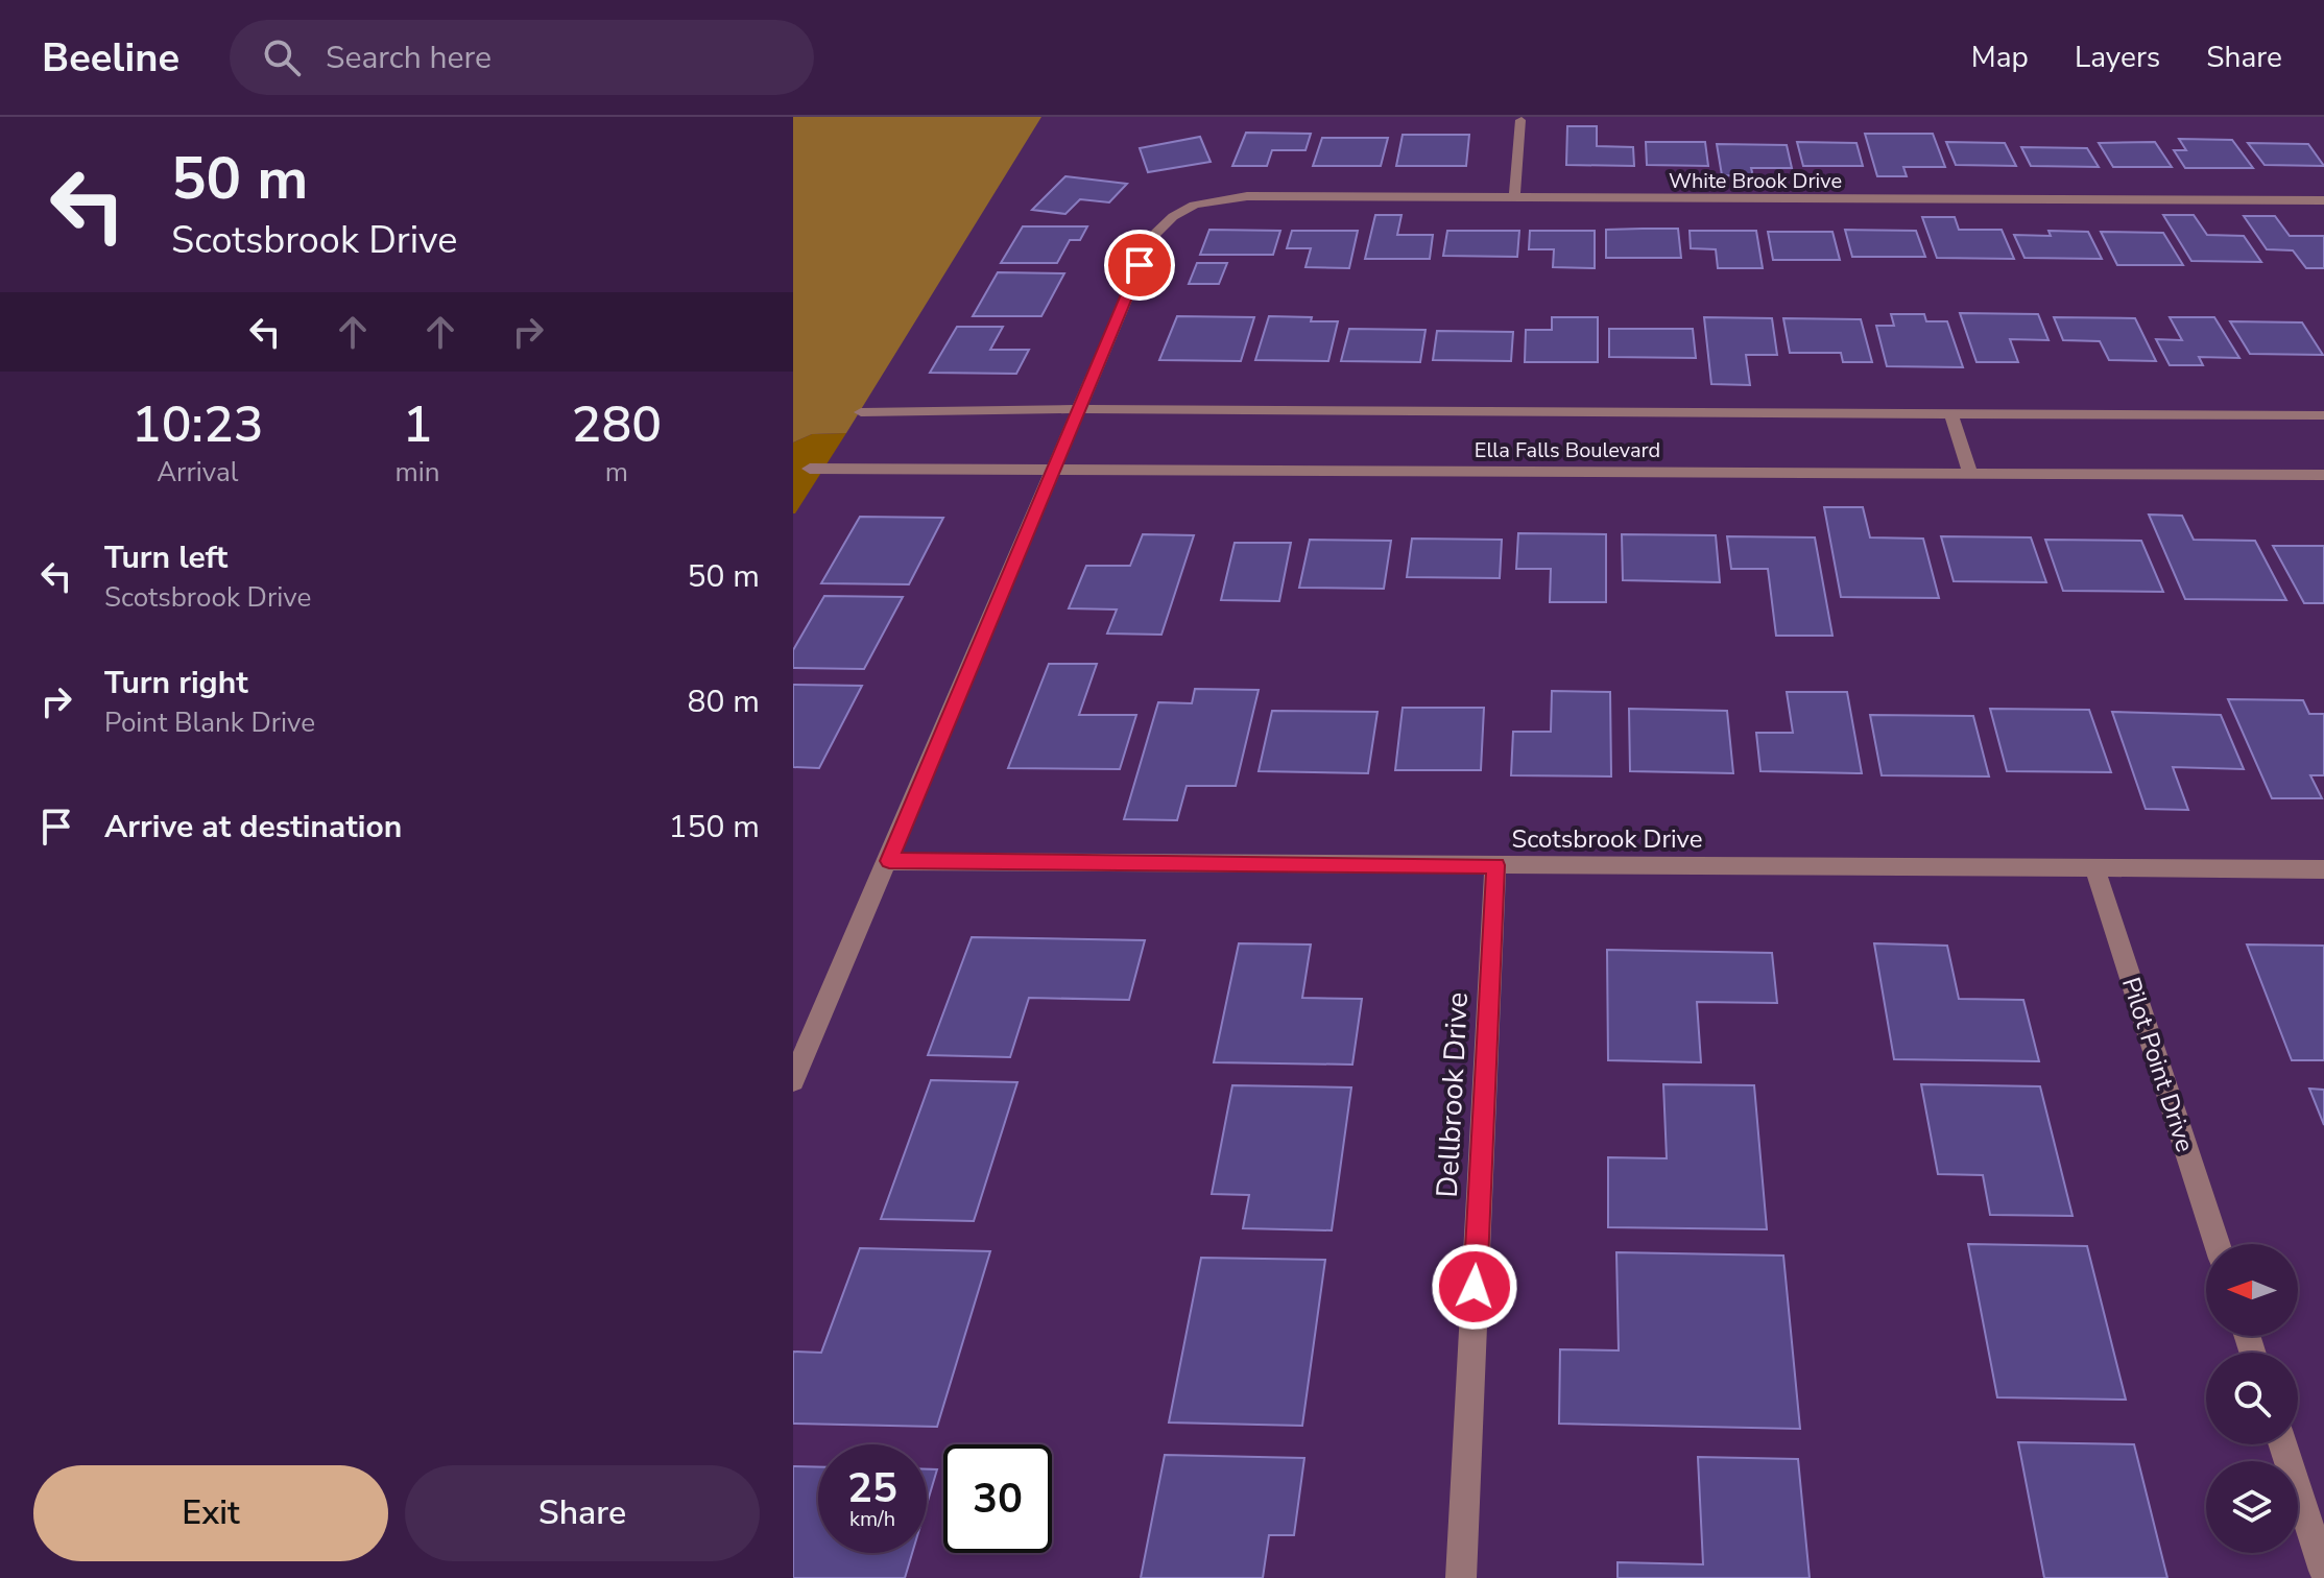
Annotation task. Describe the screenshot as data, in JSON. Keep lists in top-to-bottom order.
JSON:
{
  "streets": {
    "street": [
      "White Brook Drive",
      "Ella Falls Boulevard",
      "Scotsbrook Drive",
      "Pilot Point Drive",
      "Dellbrook Drive"
    ]
  },
  "crossings": [
    ["White Brook Drive", "Ella Falls Boulevard"],
    ["Scotsbrook Drive", "Pilot Point Drive"],
    ["Scotsbrook Drive", "Dellbrook Drive"]
  ],
  "north": "left",
  "page": {
    "header": "Beeline",
    "search": "Search here",
    "nav": ["Map", "Layers", "Share"],
    "turn": ["50 m", "Scotsbrook Drive"],
    "eta": [
      "10:23",
      "Arrival",
      "1",
      "min",
      "280",
      "m"
    ],
    "list": [
      {
        "name": "Turn left",
        "note": "Scotsbrook Drive",
        "value": "50 m"
      },
      {
        "name": "Turn right",
        "note": "Point Blank Drive",
        "value": "80 m"
      },
      {
        "name": "Arrive at destination",
        "value": "150 m"
      }
    ],
    "speed": "25 km/h",
    "limit": "30",
    "buttons": ["Exit", "Share"]
  }
}
